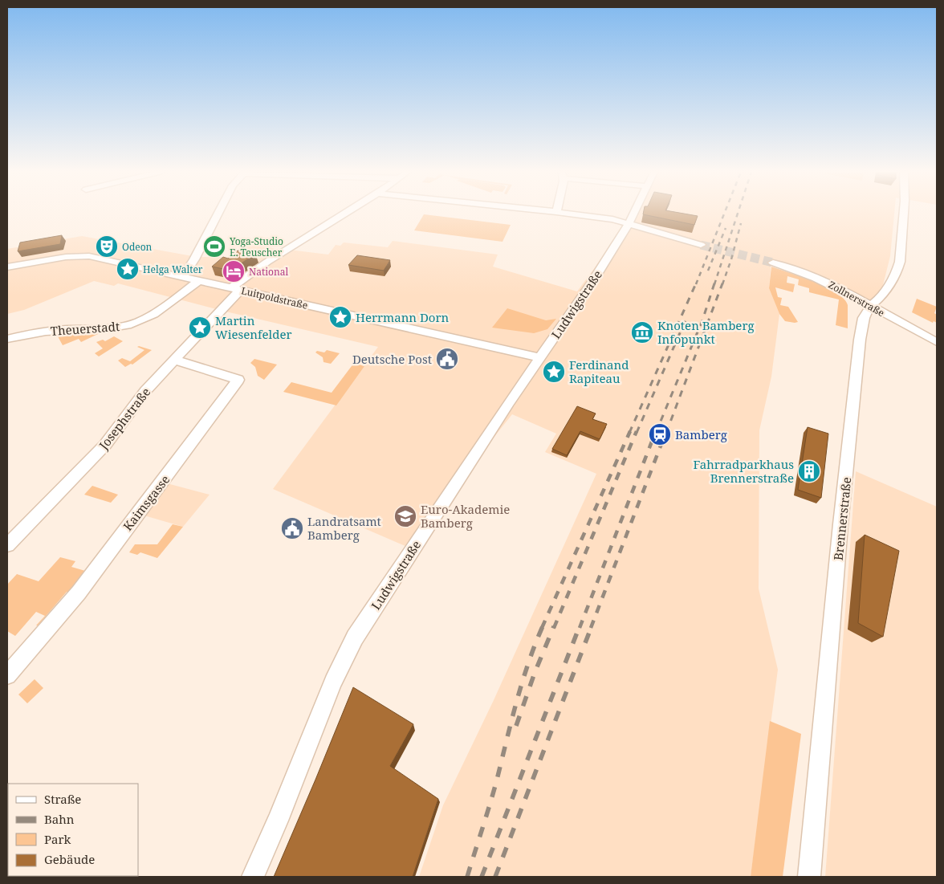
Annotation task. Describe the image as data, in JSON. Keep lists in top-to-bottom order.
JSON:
{
  "streets": {
    "street": [
      "Luitpoldstraße",
      "Zollnerstraße",
      "Ludwigstraße",
      "Theuerstadt",
      "Josephstraße",
      "Kaimsgasse",
      "Brennerstraße"
    ]
  },
  "crossings": [
    ["Luitpoldstraße", "Ludwigstraße"],
    ["Luitpoldstraße", "Theuerstadt"],
    ["Luitpoldstraße", "Josephstraße"],
    ["Zollnerstraße", "Brennerstraße"],
    ["Josephstraße", "Kaimsgasse"]
  ],
  "places": {
    "theatre": ["Odeon"],
    "sports": ["Yoga-Studio E. Teuscher"],
    "place": [
      "Helga Walter",
      "Herrmann Dorn",
      "Martin Wiesenfelder",
      "Ferdinand Rapiteau"
    ],
    "hotel": ["National"],
    "museum": ["Knoten Bamberg Infopunkt"],
    "public building": ["Deutsche Post", "Landratsamt Bamberg"],
    "station": ["Bamberg"],
    "building": ["Fahrradparkhaus Brennerstraße"],
    "school or university": ["Euro-Akademie Bamberg"]
  },
  "legend": [
    "Straße",
    "Bahn",
    "Park",
    "Gebäude"
  ]
}
